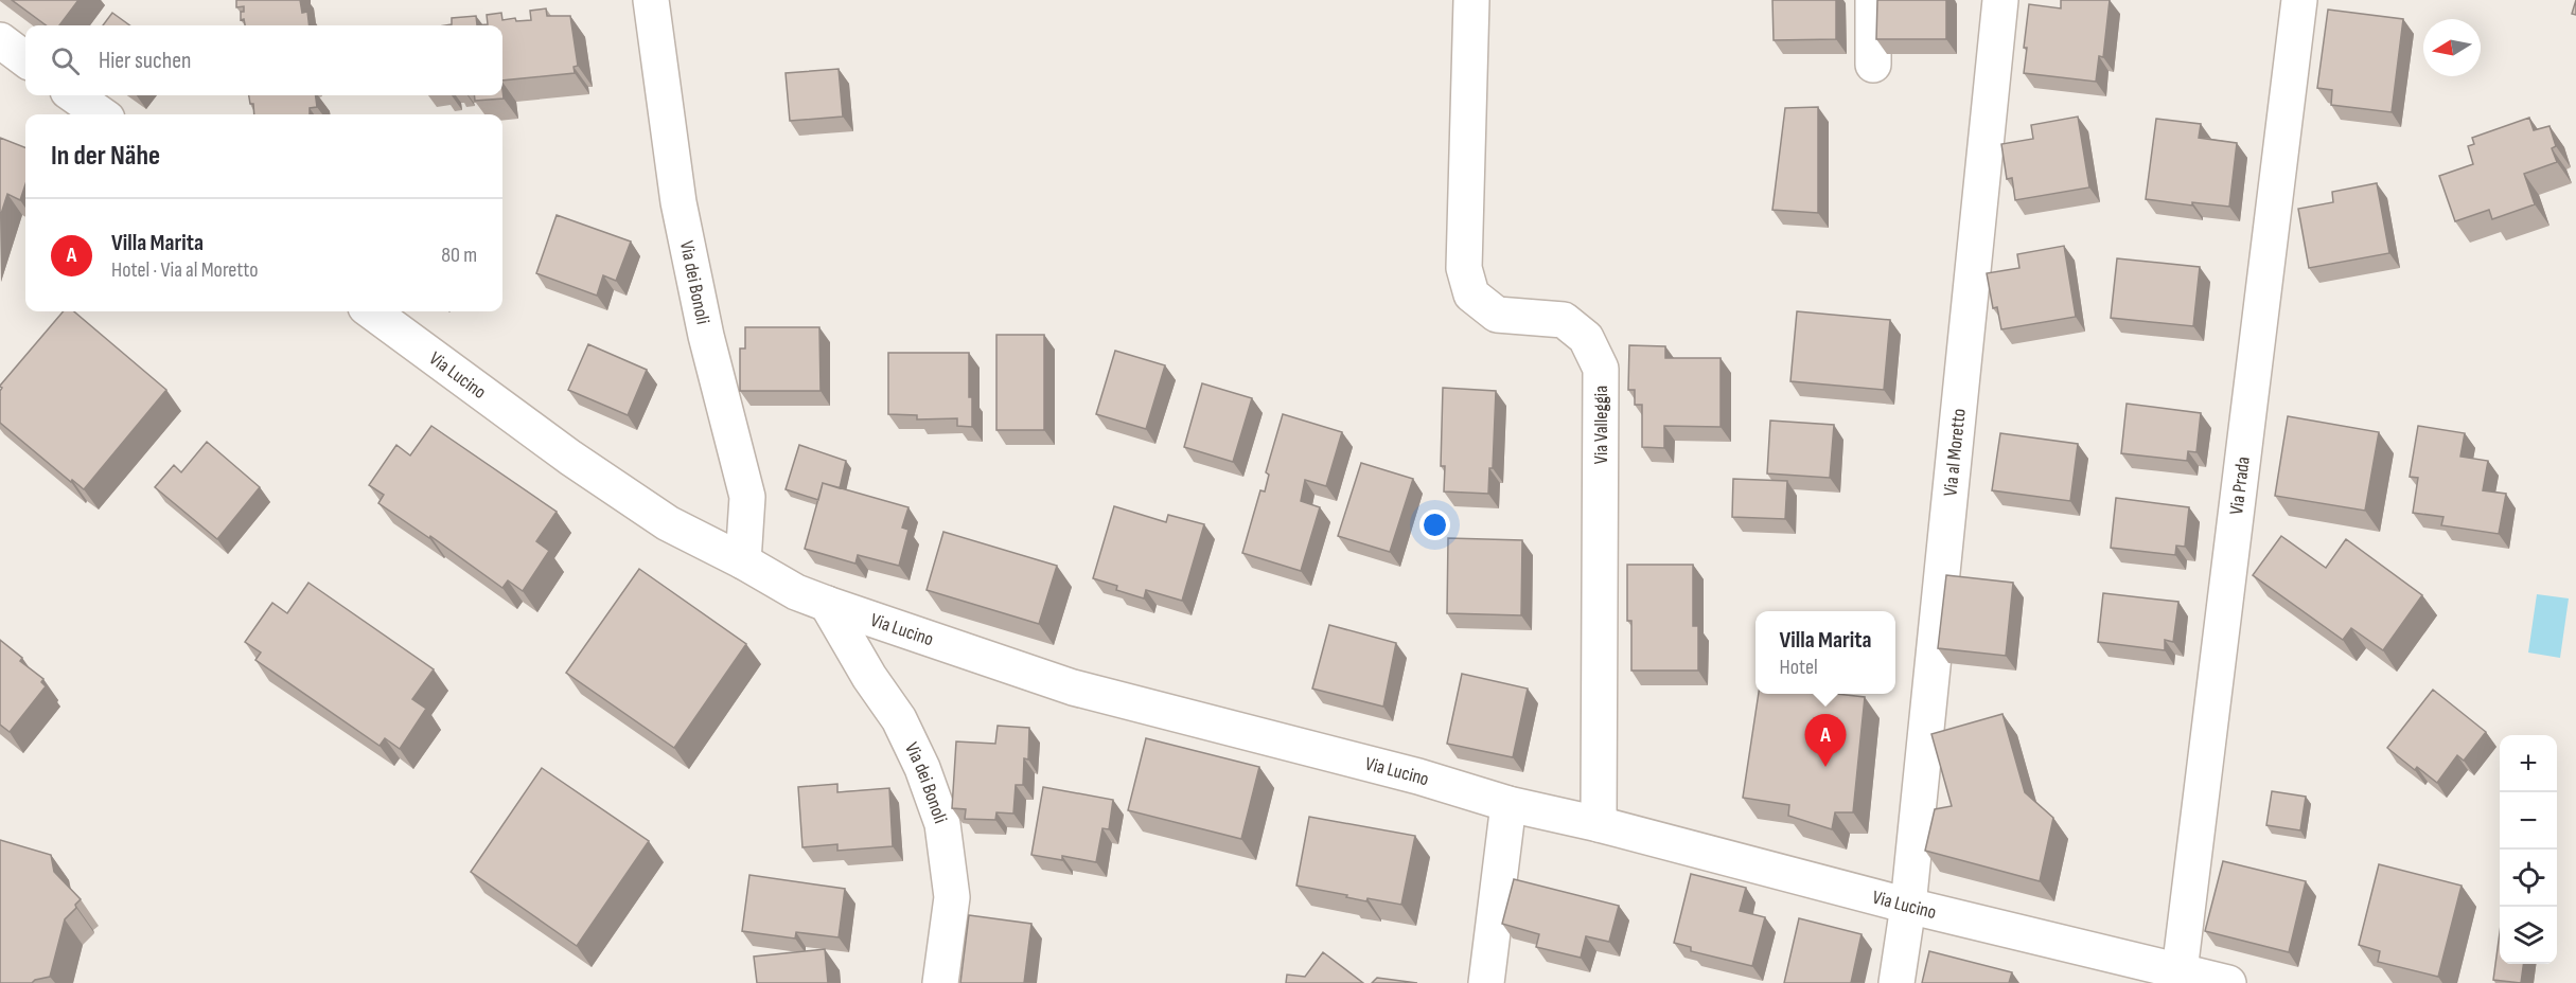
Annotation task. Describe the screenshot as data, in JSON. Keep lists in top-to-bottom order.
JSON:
{
  "streets": {
    "street": [
      "Via dei Bonoli",
      "Via Lucino",
      "Via Valleggia",
      "Via al Moretto",
      "Via Prada"
    ]
  },
  "crossings": [
    ["Via dei Bonoli", "Via Lucino"],
    ["Via Lucino", "Via Valleggia"],
    ["Via Lucino", "Via al Moretto"],
    ["Via Lucino", "Via Prada"]
  ],
  "north": "left",
  "page": {
    "search": "Hier suchen",
    "heading": "In der Nähe",
    "list": [
      {
        "mark": "A",
        "name": "Villa Marita",
        "note": "Hotel · Via al Moretto",
        "value": "80 m"
      }
    ],
    "popup": ["Villa Marita", "Hotel"],
    "pins": "A",
    "map_buttons": ["+", "−"]
  }
}
